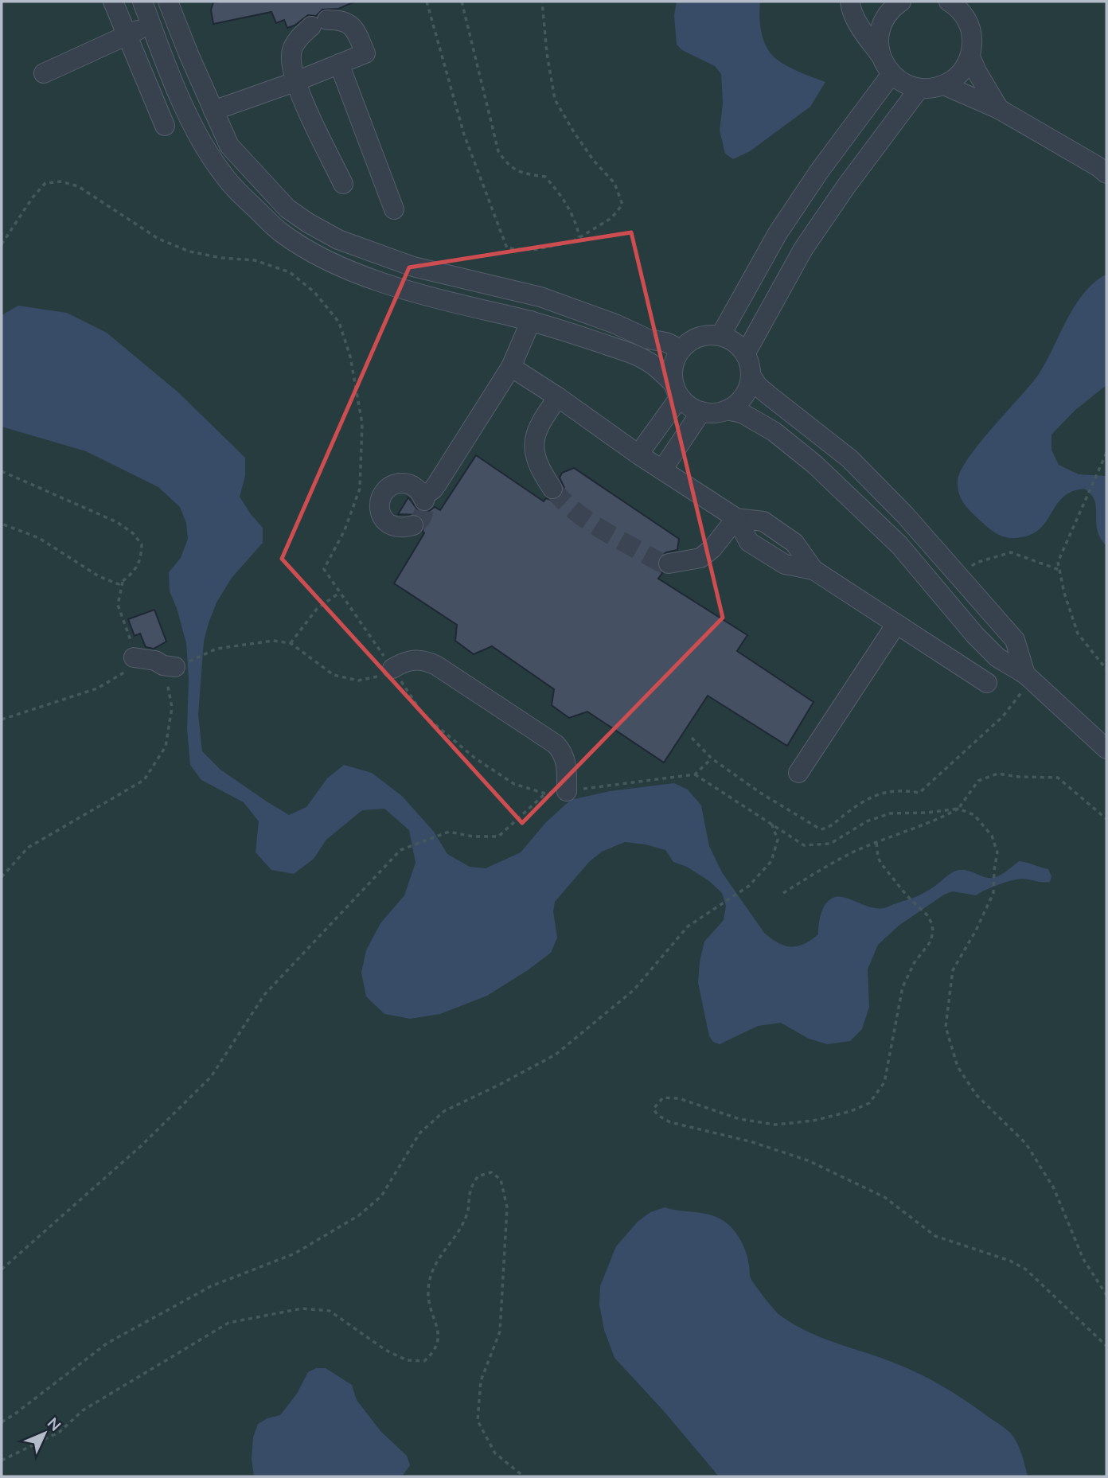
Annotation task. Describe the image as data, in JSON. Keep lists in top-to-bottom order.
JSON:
{
  "north": "top right"
}
